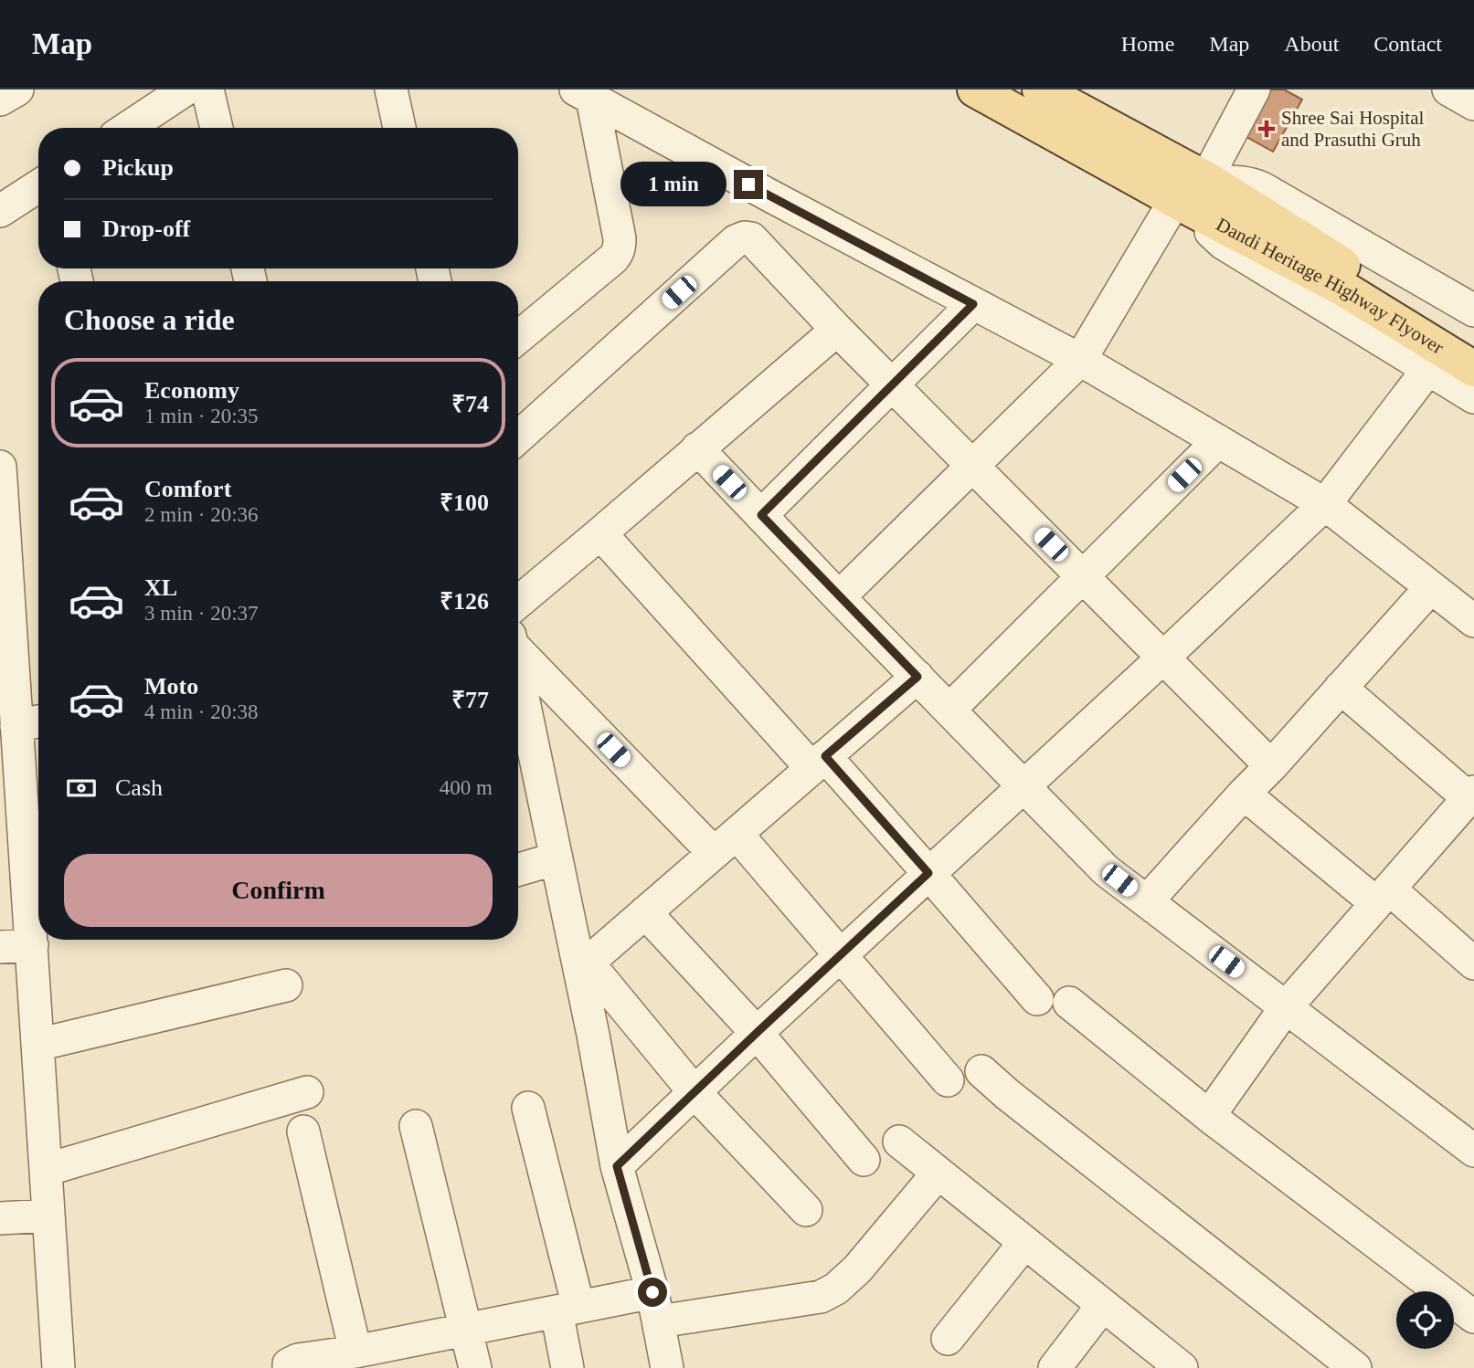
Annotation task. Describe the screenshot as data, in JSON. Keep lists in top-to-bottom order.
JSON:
{
  "streets": {
    "main road": ["Dandi Heritage Highway Flyover"]
  },
  "places": {
    "health": ["Shree Sai Hospital and Prasuthi Gruh"]
  },
  "page": {
    "header": "Map",
    "nav": [
      "Home",
      "Map",
      "About",
      "Contact"
    ],
    "banner": ["Pickup", "Drop-off"],
    "bubble": "1 min",
    "heading": "Choose a ride",
    "list": [
      {
        "name": "Economy",
        "note": "1 min · 20:35",
        "value": "₹74"
      },
      {
        "name": "Comfort",
        "note": "2 min · 20:36",
        "value": "₹100"
      },
      {
        "name": "XL",
        "note": "3 min · 20:37",
        "value": "₹126"
      },
      {
        "name": "Moto",
        "note": "4 min · 20:38",
        "value": "₹77"
      }
    ],
    "pay": ["Cash", "400 m"],
    "buttons": "Confirm"
  }
}
